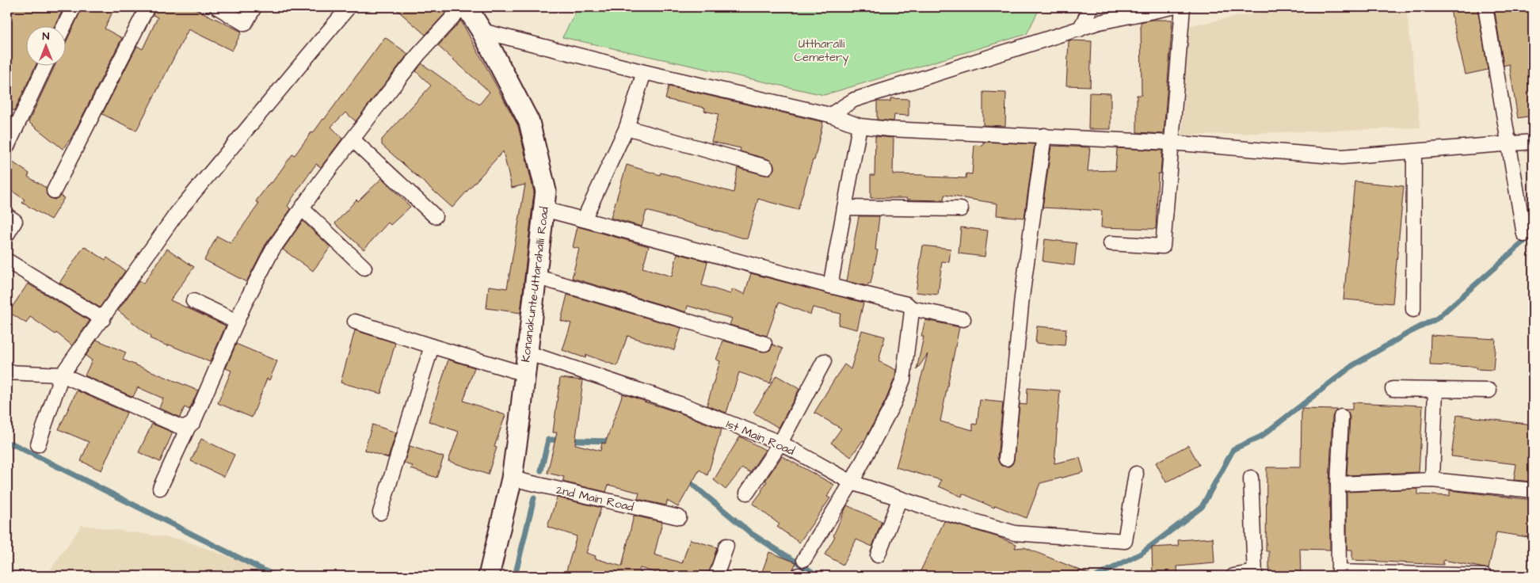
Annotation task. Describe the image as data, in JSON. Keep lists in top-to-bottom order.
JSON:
{
  "streets": {
    "main road": ["Konanakunte-Uttarahalli Road"],
    "street": ["1st Main Road", "2nd Main Road"]
  },
  "crossings": [
    ["Konanakunte-Uttarahalli Road", "1st Main Road"],
    ["Konanakunte-Uttarahalli Road", "2nd Main Road"]
  ],
  "parks": ["Uttharalli Cemetery"],
  "north": "top"
}
